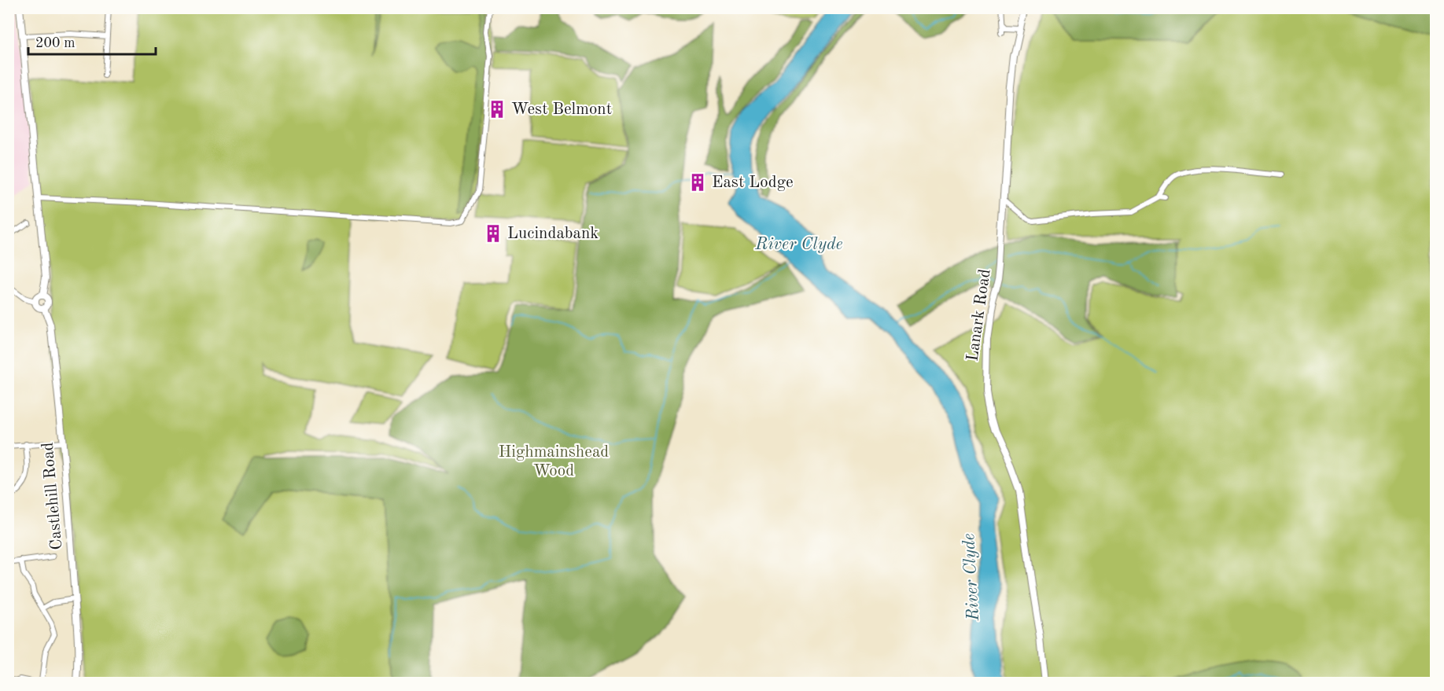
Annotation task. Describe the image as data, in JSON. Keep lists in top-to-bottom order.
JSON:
{
  "streets": {
    "main road": ["Lanark Road", "Castlehill Road"]
  },
  "water": ["River Clyde"],
  "parks": ["Highmainshead Wood"],
  "places": {
    "building": ["West Belmont", "East Lodge", "Lucindabank"]
  },
  "scale_bar": "200 m"
}
